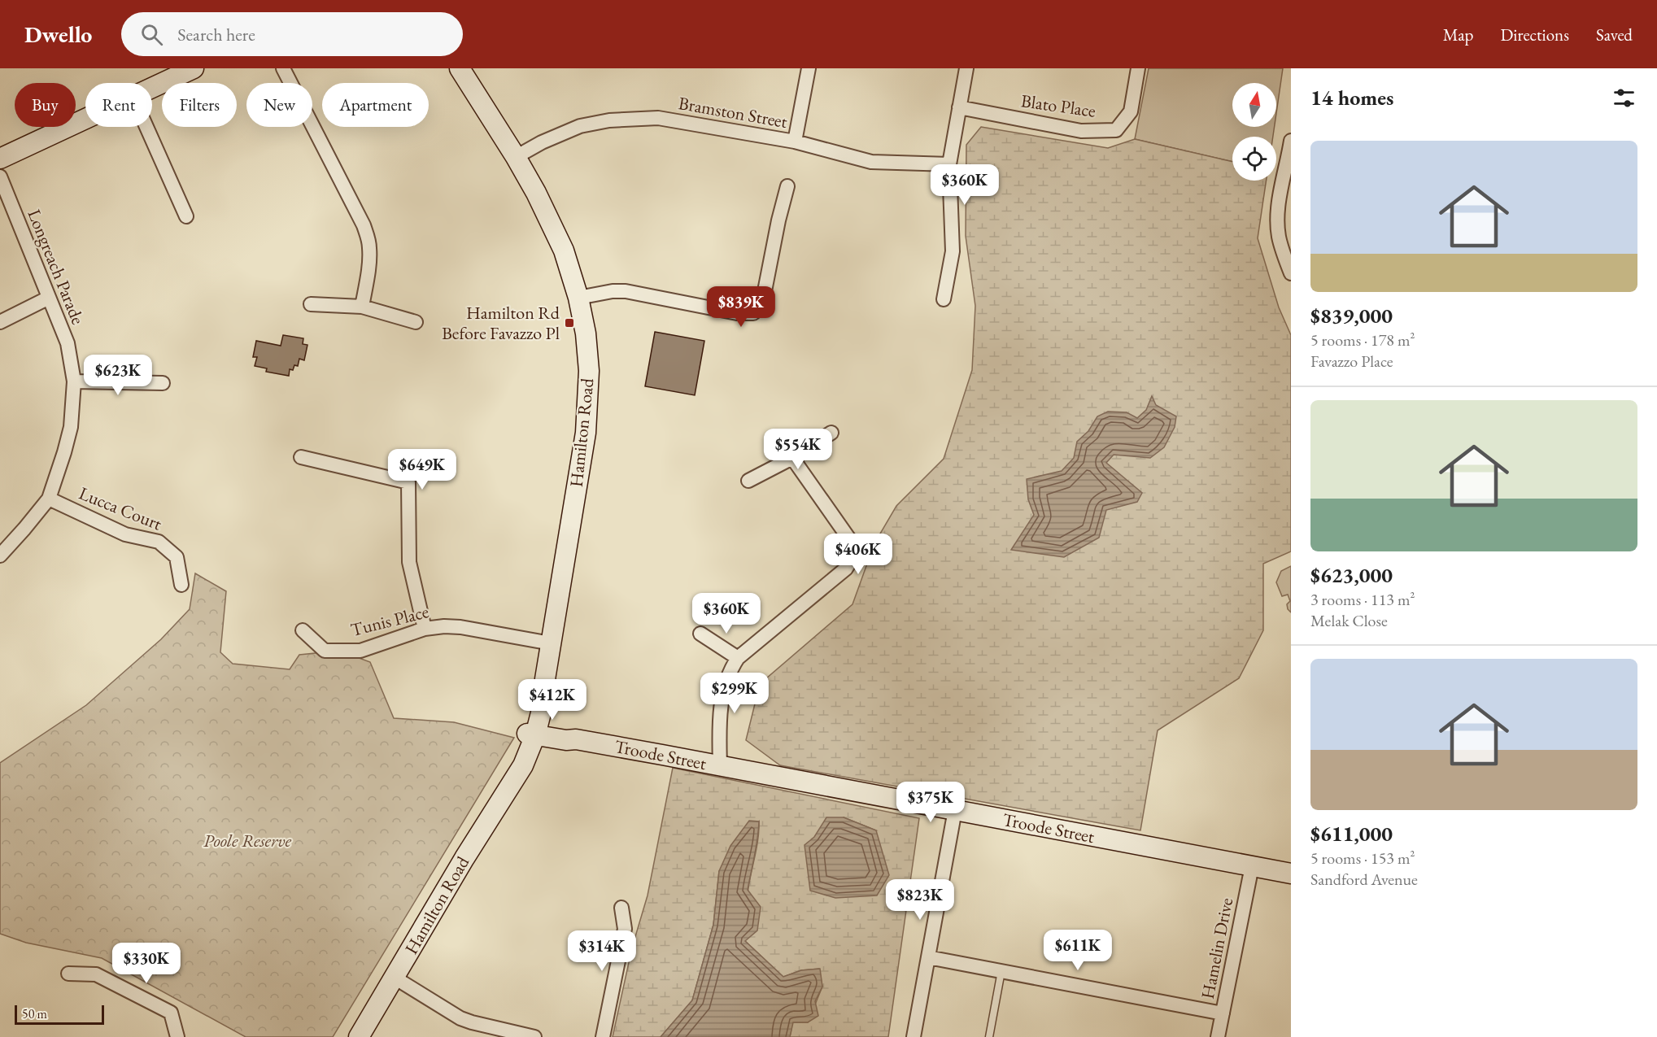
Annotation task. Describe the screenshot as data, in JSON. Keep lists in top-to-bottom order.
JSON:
{
  "streets": {
    "main road": ["Hamilton Road", "Troode Street"],
    "street": [
      "Blato Place",
      "Bramston Street",
      "Longreach Parade",
      "Lucca Court",
      "Tunis Place",
      "Hamelin Drive"
    ]
  },
  "crossings": [
    ["Bramston Street", "Hamilton Road"],
    ["Longreach Parade", "Lucca Court"],
    ["Hamilton Road", "Tunis Place"],
    ["Hamilton Road", "Troode Street"],
    ["Troode Street", "Hamelin Drive"]
  ],
  "parks": ["Poole Reserve"],
  "places": {
    "transit": ["Hamilton Rd Before Favazzo Pl"]
  },
  "scale_bar": "50 m",
  "north": "top",
  "page": {
    "header": "Dwello",
    "search": "Search here",
    "nav": ["Map", "Directions", "Saved"],
    "heading": "14 homes",
    "chip": [
      "Buy",
      "Rent",
      "Filters",
      "New",
      "Apartment"
    ],
    "list": [
      {
        "name": "$839,000",
        "note": "5 rooms · 178 m² · Favazzo Place"
      },
      {
        "name": "$623,000",
        "note": "3 rooms · 113 m² · Melak Close"
      },
      {
        "name": "$611,000",
        "note": "5 rooms · 153 m² · Sandford Avenue"
      }
    ],
    "price": [
      "$360K",
      "$839K",
      "$623K",
      "$554K",
      "$649K",
      "$406K",
      "$360K",
      "$299K",
      "$412K",
      "$375K",
      "$823K",
      "$611K",
      "$314K",
      "$330K"
    ],
    "scale": "50 m"
  }
}
